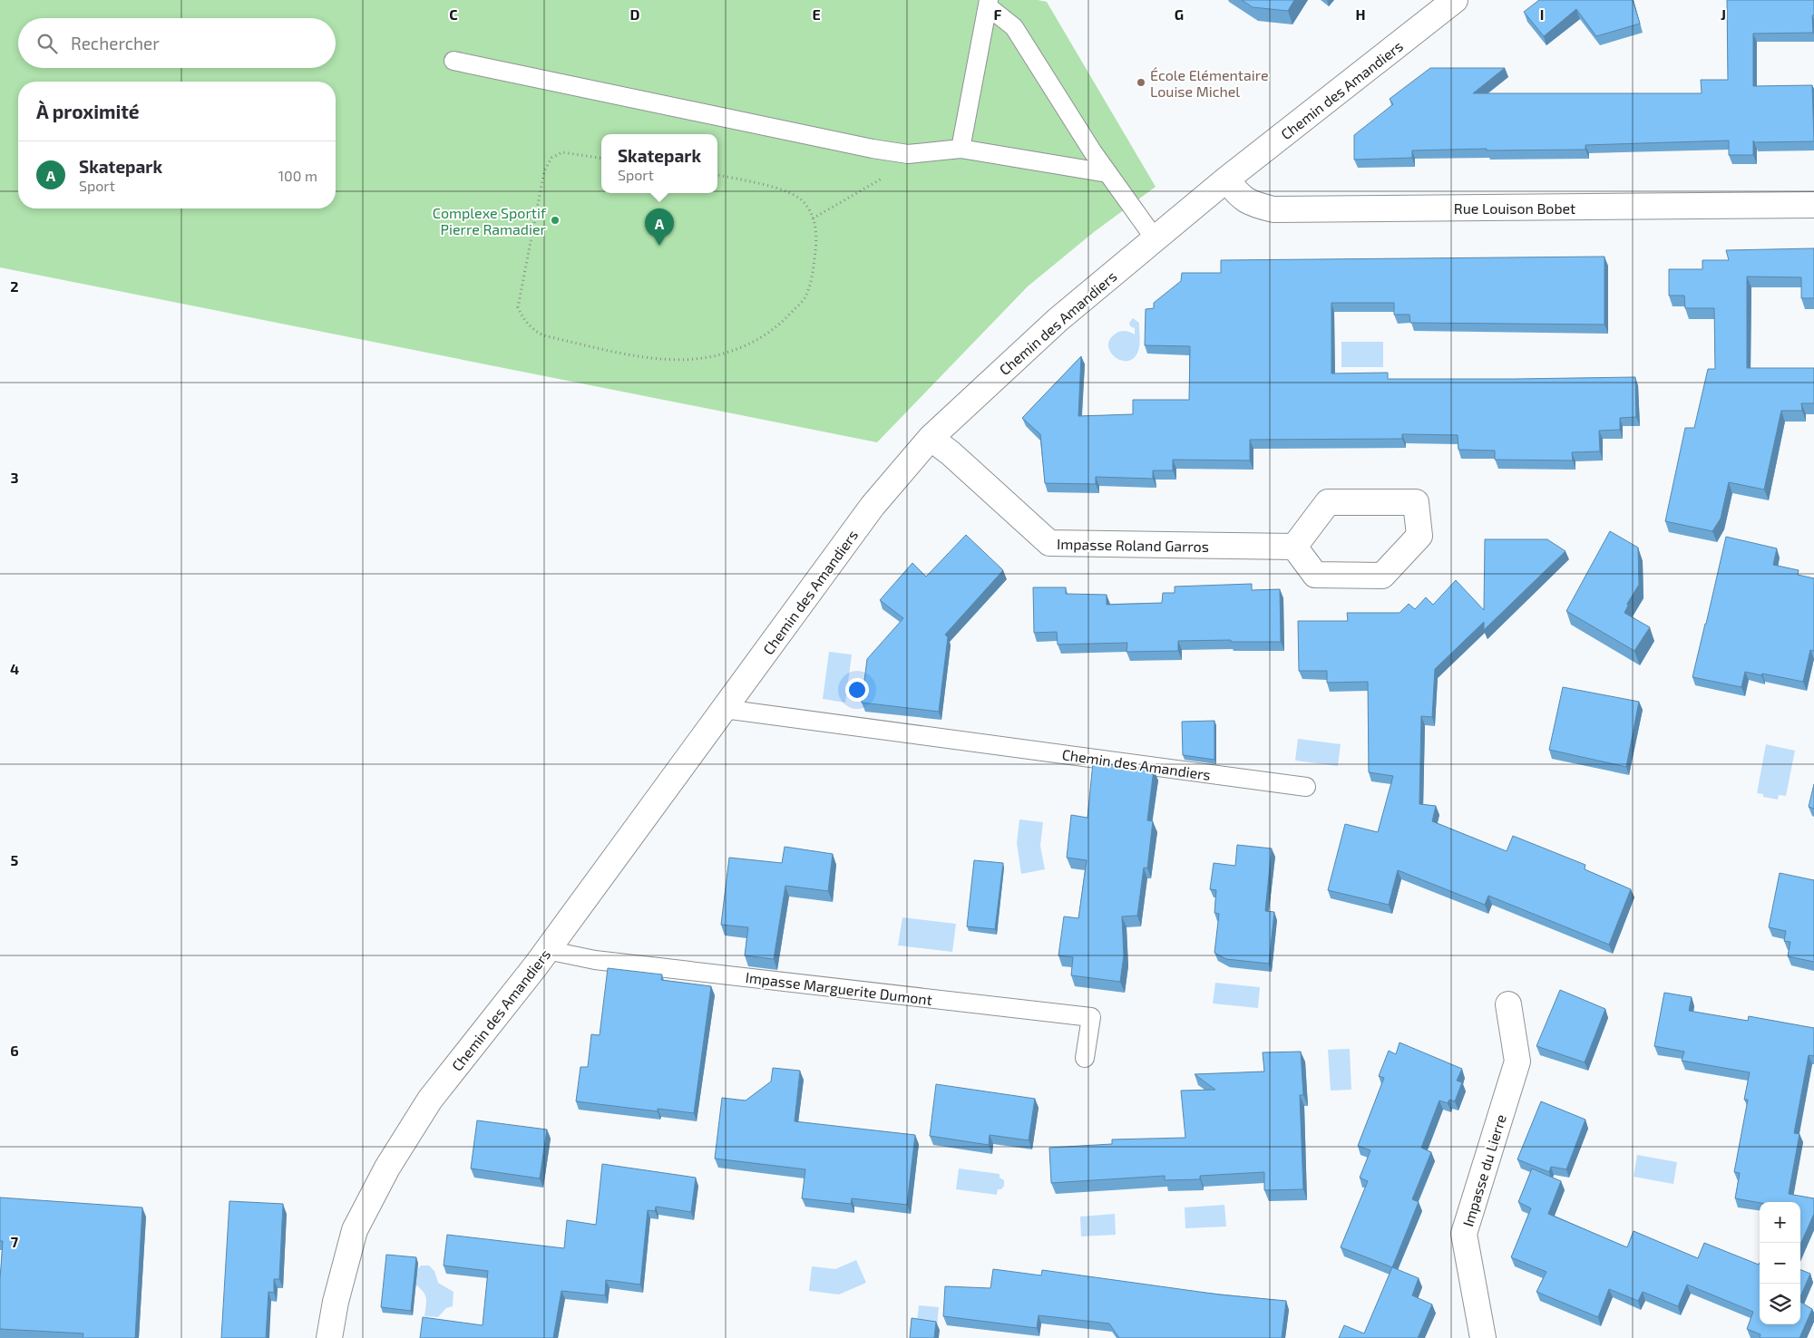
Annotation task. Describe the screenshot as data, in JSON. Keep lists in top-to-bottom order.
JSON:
{
  "streets": {
    "street": [
      "Chemin des Amandiers",
      "Rue Louison Bobet",
      "Impasse Roland Garros",
      "Impasse du Lierre"
    ],
    "lane": ["Impasse Marguerite Dumont"]
  },
  "crossings": [
    ["Chemin des Amandiers", "Rue Louison Bobet"],
    ["Chemin des Amandiers", "Impasse Roland Garros"],
    ["Chemin des Amandiers", "Impasse Marguerite Dumont"]
  ],
  "places": ["École Elémentaire Louise Michel", "Complexe Sportif Pierre Ramadier"],
  "page": {
    "search": "Rechercher",
    "heading": "À proximité",
    "popup": ["Skatepark", "Sport"],
    "list": [
      {
        "mark": "A",
        "name": "Skatepark",
        "note": "Sport",
        "value": "100 m"
      }
    ],
    "pins": "A",
    "map_buttons": ["+", "−"]
  },
  "grid": {
    "columns": [
      "C",
      "D",
      "E",
      "F",
      "G",
      "H",
      "I",
      "J"
    ],
    "rows": [
      "2",
      "3",
      "4",
      "5",
      "6",
      "7"
    ]
  }
}
